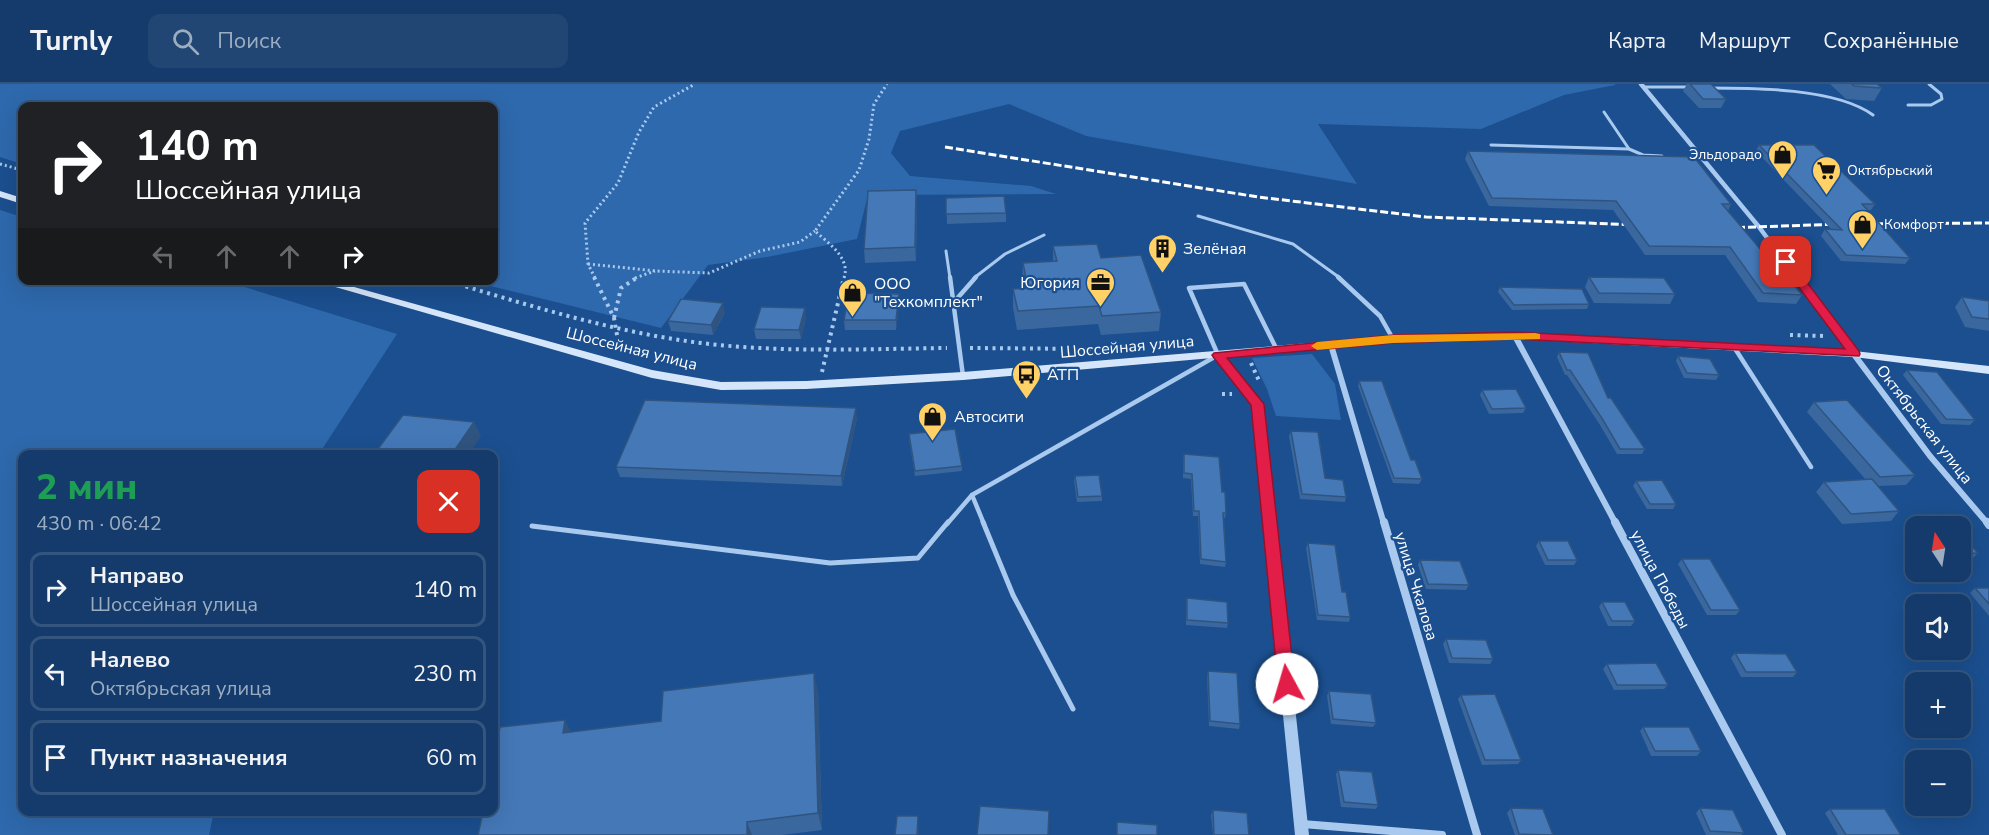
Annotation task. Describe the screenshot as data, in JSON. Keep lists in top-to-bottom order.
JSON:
{
  "streets": {
    "main road": ["Шоссейная улица"],
    "street": ["Октябрьская улица", "улица Победы", "улица Чкалова"]
  },
  "crossings": [
    ["Шоссейная улица", "Октябрьская улица"],
    ["Шоссейная улица", "улица Победы"],
    ["Шоссейная улица", "улица Чкалова"]
  ],
  "places": {
    "shop": [
      "Эльдорадо",
      "Комфорт",
      "ООО \"Техкомплект\"",
      "Автосити"
    ],
    "supermarket": ["Октябрьский"],
    "building": ["Зелёная"],
    "office": ["Югория"],
    "bus stop": ["АТП"]
  },
  "north": "top",
  "page": {
    "header": "Turnly",
    "search": "Поиск",
    "nav": ["Карта", "Маршрут", "Сохранённые"],
    "turn": ["140 m", "Шоссейная улица"],
    "heading": ["2 мин", "430 m · 06:42"],
    "map_buttons": ["+", "−"],
    "list": [
      {
        "name": "Направо",
        "note": "Шоссейная улица",
        "value": "140 m"
      },
      {
        "name": "Налево",
        "note": "Октябрьская улица",
        "value": "230 m"
      },
      {
        "name": "Пункт назначения",
        "value": "60 m"
      }
    ]
  }
}
